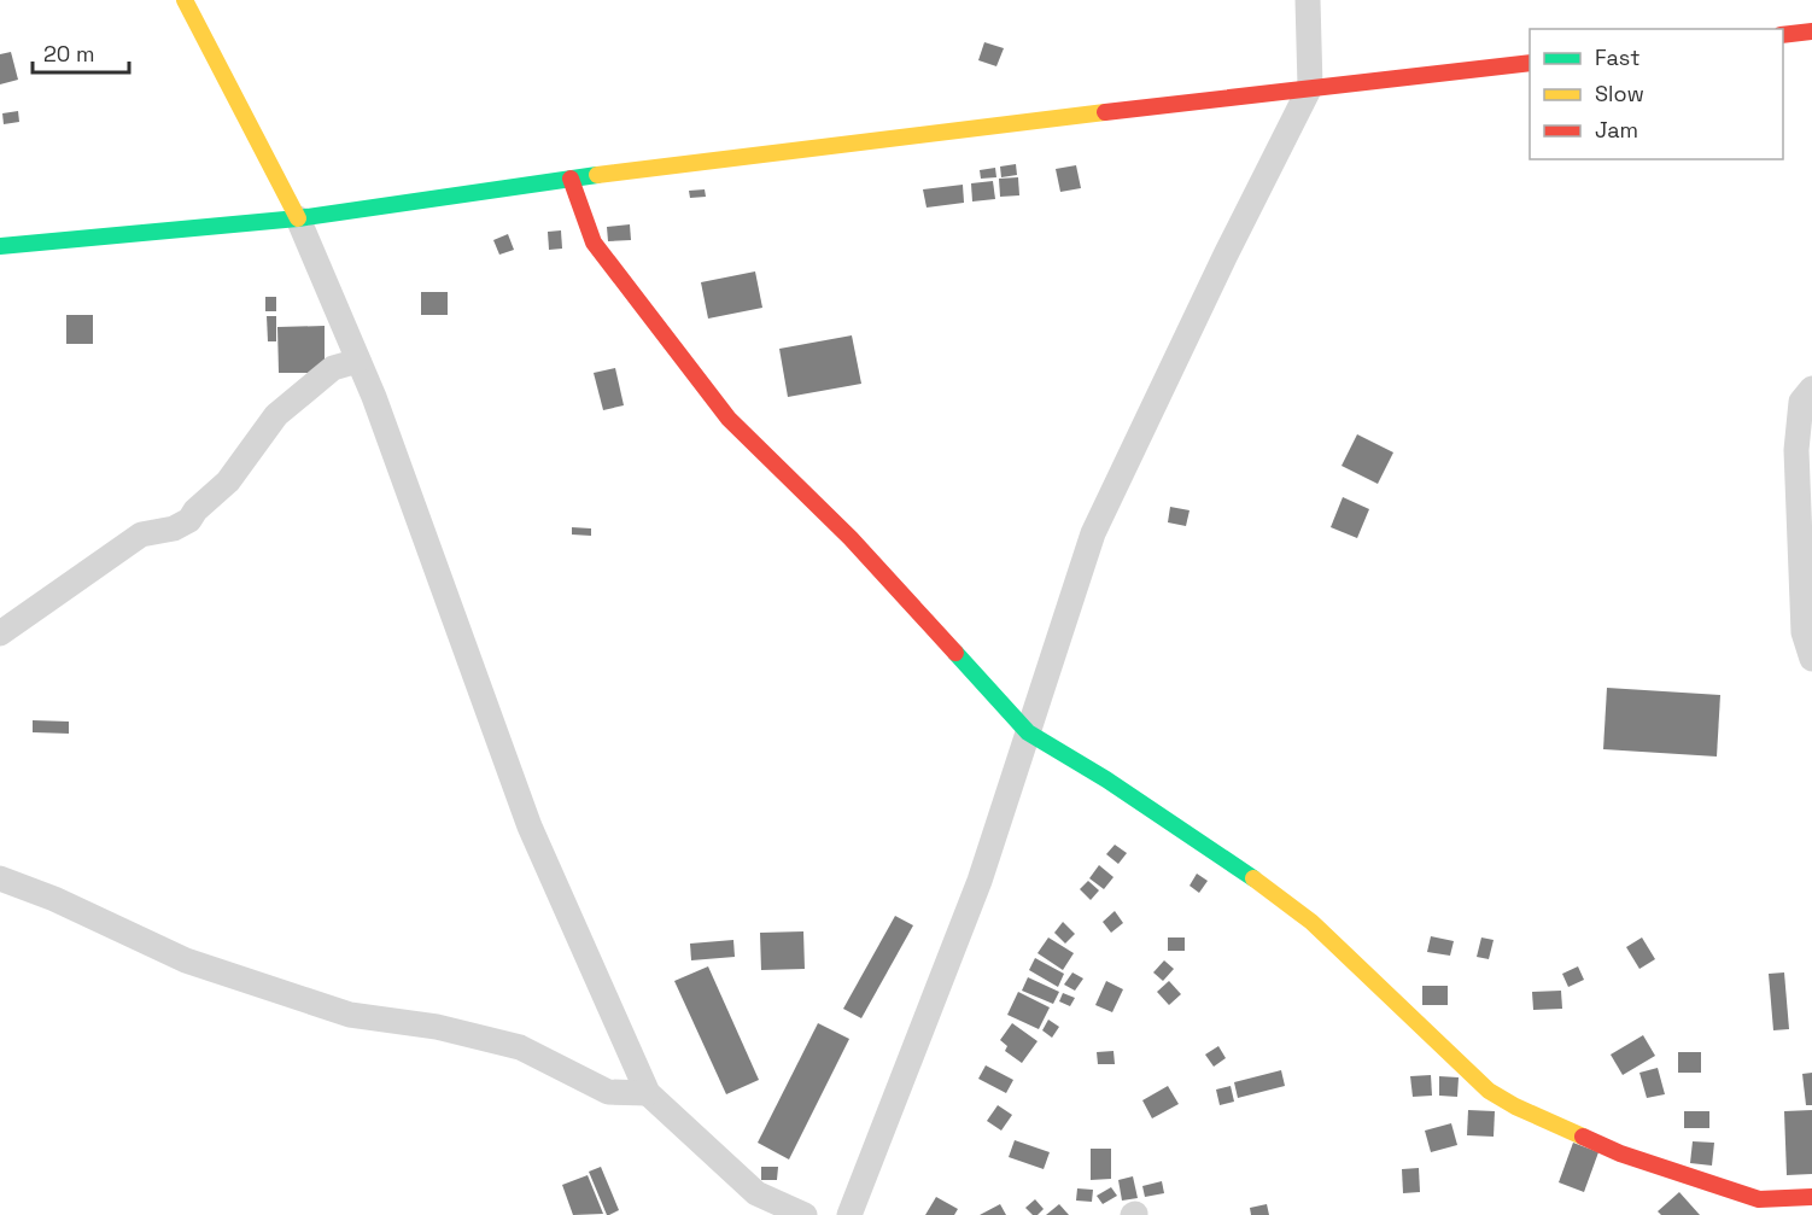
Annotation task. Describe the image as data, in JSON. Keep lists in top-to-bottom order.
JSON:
{
  "legend": ["Fast", "Slow", "Jam"],
  "scale_bar": "20 m"
}
